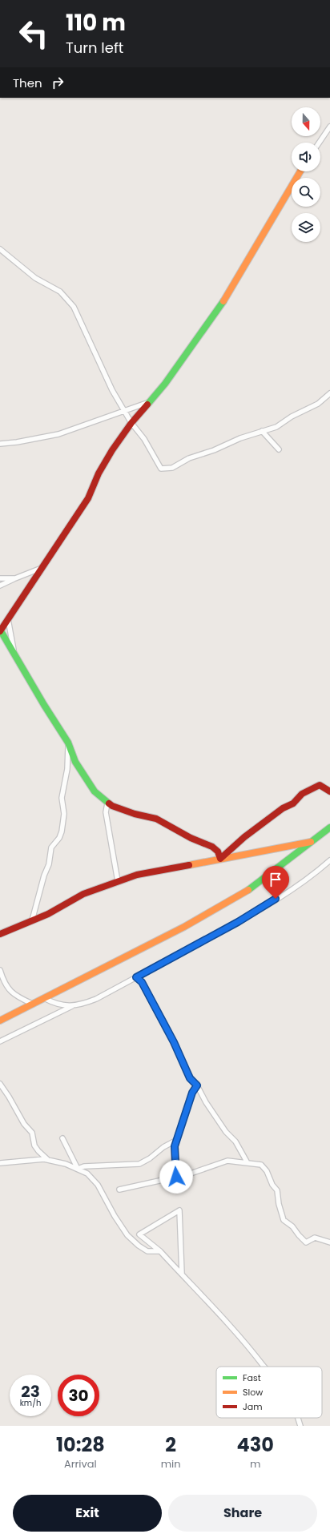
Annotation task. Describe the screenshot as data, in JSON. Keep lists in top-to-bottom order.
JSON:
{
  "legend": ["Fast", "Slow", "Jam"],
  "north": "bottom",
  "page": {
    "turn": ["110 m", "Turn left"],
    "then": "Then",
    "speed": "23 km/h",
    "limit": "30",
    "eta": [
      "10:28",
      "Arrival",
      "2",
      "min",
      "430",
      "m"
    ],
    "buttons": ["Exit", "Share"]
  }
}
